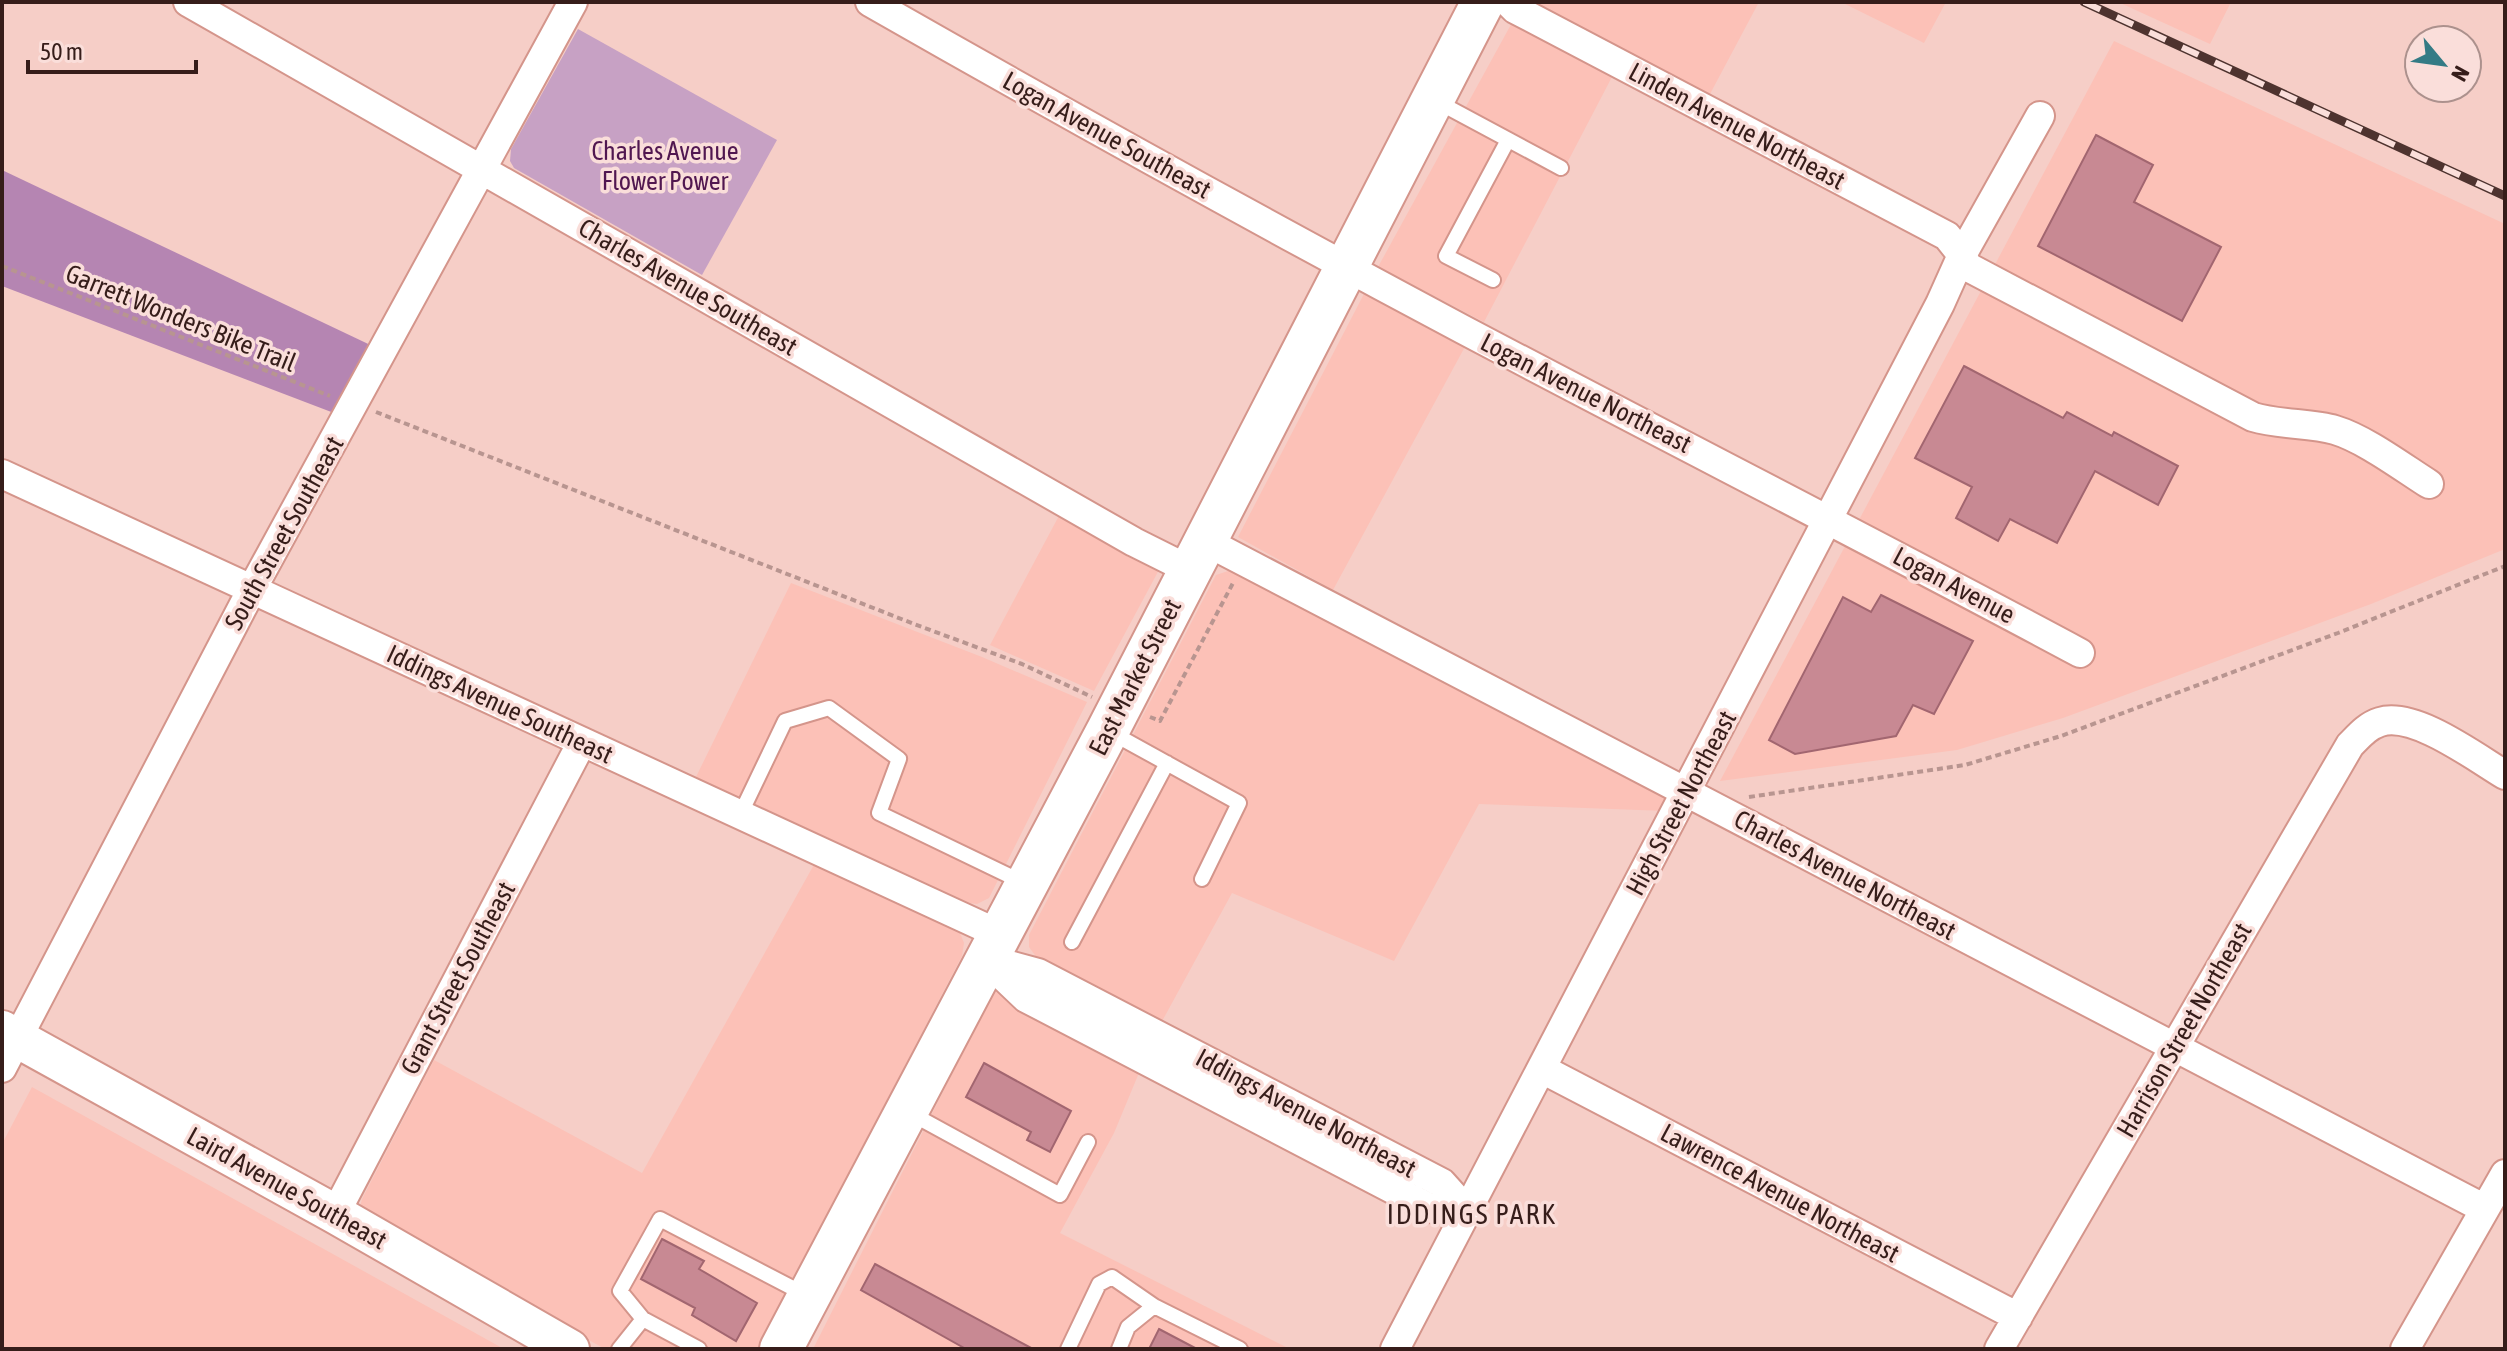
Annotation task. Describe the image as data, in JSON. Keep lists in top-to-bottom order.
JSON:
{
  "streets": {
    "main road": ["East Market Street"],
    "street": [
      "Linden Avenue Northeast",
      "Logan Avenue Southeast",
      "Charles Avenue Southeast",
      "Logan Avenue Northeast",
      "South Street Southeast",
      "Logan Avenue",
      "Iddings Avenue Southeast",
      "High Street Northeast",
      "Charles Avenue Northeast",
      "Grant Street Southeast",
      "Harrison Street Northeast",
      "Iddings Avenue Northeast",
      "Laird Avenue Southeast",
      "Lawrence Avenue Northeast"
    ],
    "path": ["Garrett Wonders Bike Trail"]
  },
  "crossings": [
    ["Linden Avenue Northeast", "High Street Northeast"],
    ["Logan Avenue Southeast", "Logan Avenue Northeast"],
    ["Logan Avenue Southeast", "East Market Street"],
    ["Charles Avenue Southeast", "South Street Southeast"],
    ["Charles Avenue Southeast", "East Market Street"],
    ["Charles Avenue Southeast", "Charles Avenue Northeast"],
    ["Logan Avenue Northeast", "Logan Avenue"],
    ["Logan Avenue Northeast", "East Market Street"],
    ["Logan Avenue Northeast", "High Street Northeast"],
    ["South Street Southeast", "Iddings Avenue Southeast"],
    ["South Street Southeast", "Laird Avenue Southeast"],
    ["Logan Avenue", "High Street Northeast"],
    ["East Market Street", "Iddings Avenue Southeast"],
    ["East Market Street", "Charles Avenue Northeast"],
    ["East Market Street", "Iddings Avenue Northeast"],
    ["Iddings Avenue Southeast", "Grant Street Southeast"],
    ["Iddings Avenue Southeast", "Iddings Avenue Northeast"],
    ["High Street Northeast", "Charles Avenue Northeast"],
    ["High Street Northeast", "Iddings Avenue Northeast"],
    ["High Street Northeast", "Lawrence Avenue Northeast"],
    ["Charles Avenue Northeast", "Harrison Street Northeast"],
    ["Grant Street Southeast", "Laird Avenue Southeast"],
    ["Harrison Street Northeast", "Lawrence Avenue Northeast"]
  ],
  "districts": ["IDDINGS PARK"],
  "parks": ["Charles Avenue Flower Power"],
  "scale_bar": "50 m",
  "north": "bottom right"
}
